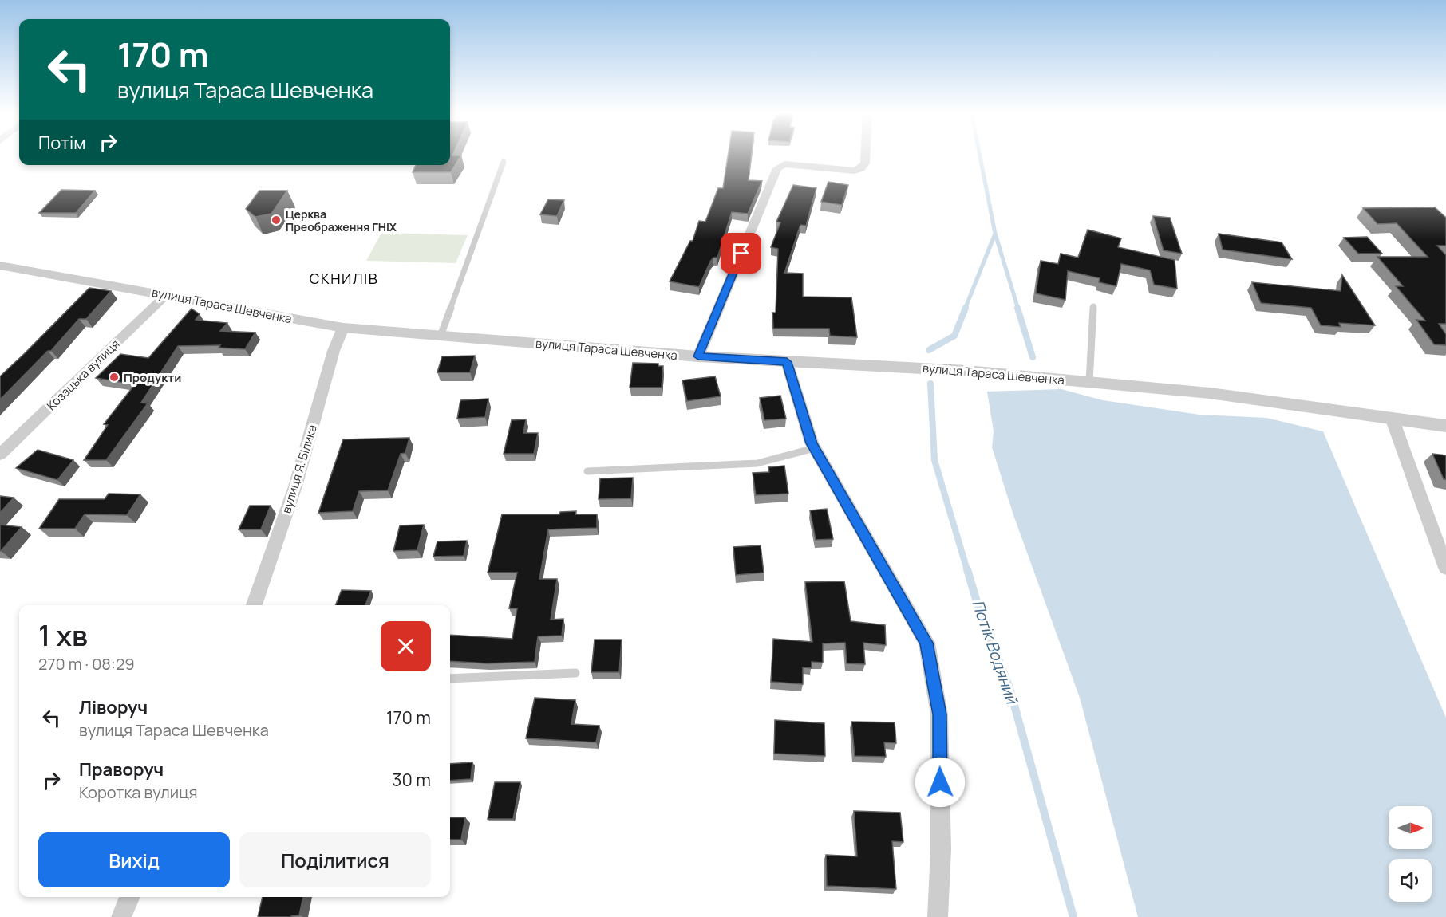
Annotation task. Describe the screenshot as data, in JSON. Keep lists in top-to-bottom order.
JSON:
{
  "streets": {
    "street": ["вулиця Тараса Шевченка", "Козацька вулиця", "вулиця Я. Білика"]
  },
  "crossings": [
    ["вулиця Тараса Шевченка", "Козацька вулиця"],
    ["вулиця Тараса Шевченка", "вулиця Я. Білика"]
  ],
  "districts": ["СКНИЛІВ"],
  "water": ["Потік Водяний"],
  "places": ["Церква Преображення ГНІХ", "Продукти"],
  "north": "right",
  "page": {
    "turn": ["170 m", "вулиця Тараса Шевченка"],
    "then": "Потім",
    "heading": ["1 хв", "270 m · 08:29"],
    "list": [
      {
        "name": "Ліворуч",
        "note": "вулиця Тараса Шевченка",
        "value": "170 m"
      },
      {
        "name": "Праворуч",
        "note": "Коротка вулиця",
        "value": "30 m"
      }
    ],
    "buttons": ["Вихід", "Поділитися"]
  }
}
